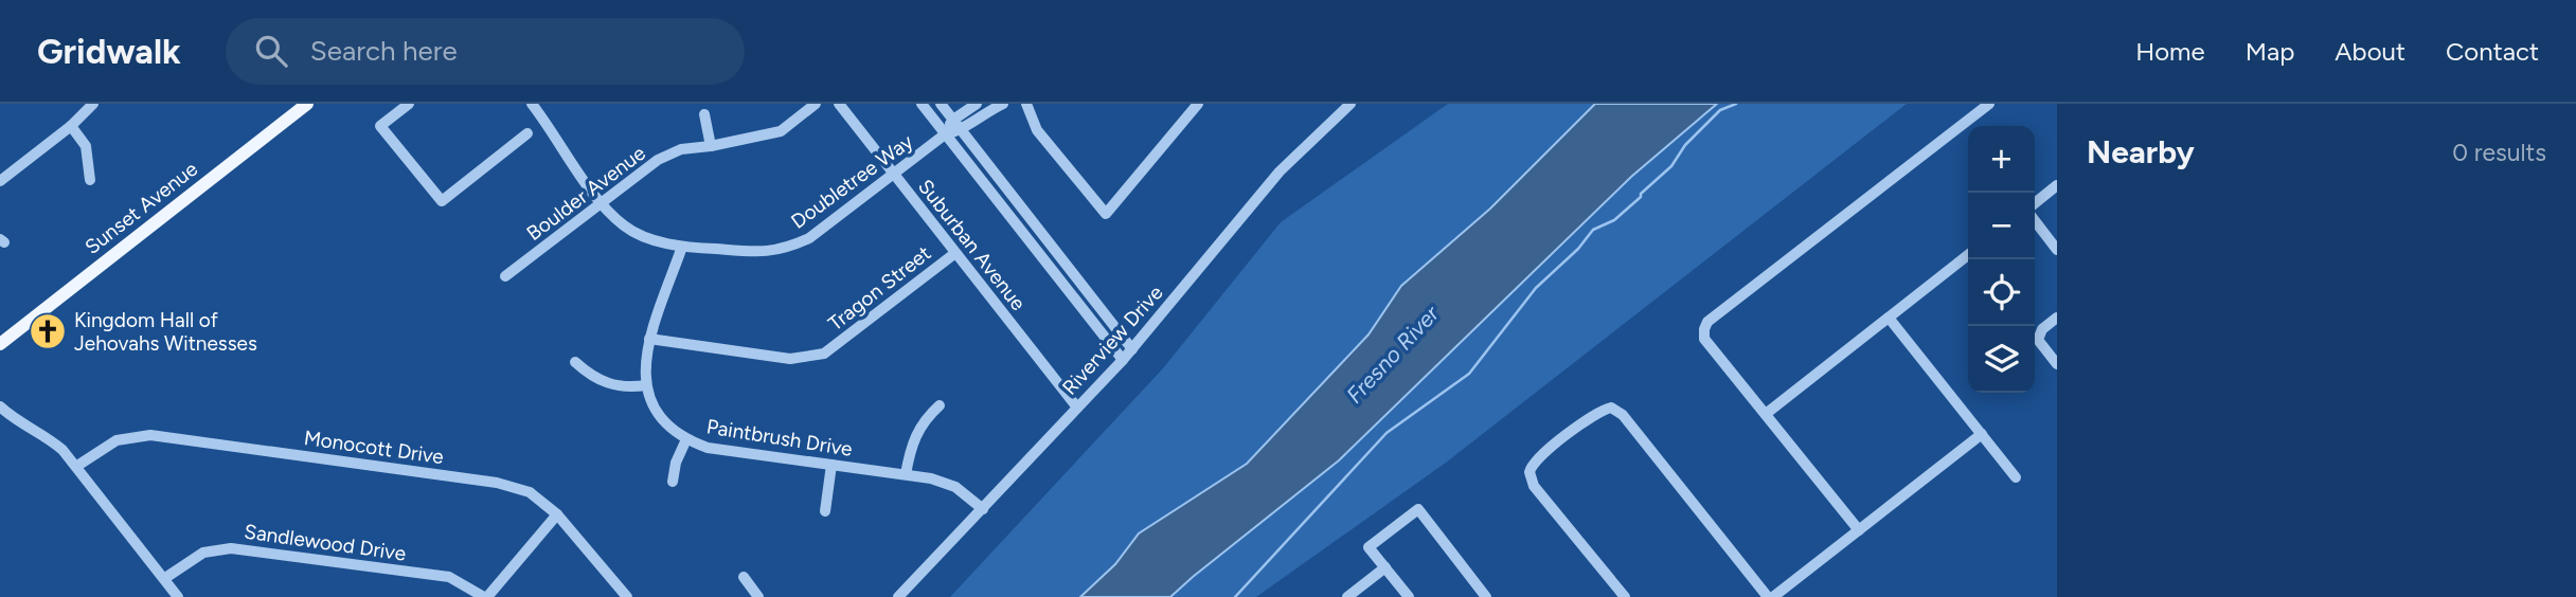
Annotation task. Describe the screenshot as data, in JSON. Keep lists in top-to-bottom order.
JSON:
{
  "streets": {
    "main road": ["Sunset Avenue"],
    "street": [
      "Doubletree Way",
      "Boulder Avenue",
      "Suburban Avenue",
      "Tragon Street",
      "Riverview Drive",
      "Paintbrush Drive",
      "Monocott Drive",
      "Sandlewood Drive"
    ]
  },
  "crossings": [
    ["Doubletree Way", "Boulder Avenue"],
    ["Doubletree Way", "Suburban Avenue"],
    ["Doubletree Way", "Paintbrush Drive"],
    ["Suburban Avenue", "Tragon Street"],
    ["Suburban Avenue", "Riverview Drive"],
    ["Tragon Street", "Paintbrush Drive"],
    ["Riverview Drive", "Paintbrush Drive"]
  ],
  "water": ["Fresno River"],
  "places": {
    "church": ["Kingdom Hall of Jehovahs Witnesses"]
  },
  "page": {
    "header": "Gridwalk",
    "search": "Search here",
    "nav": [
      "Home",
      "Map",
      "About",
      "Contact"
    ],
    "heading": ["Nearby", "0 results"],
    "map_buttons": ["+", "−"]
  }
}
